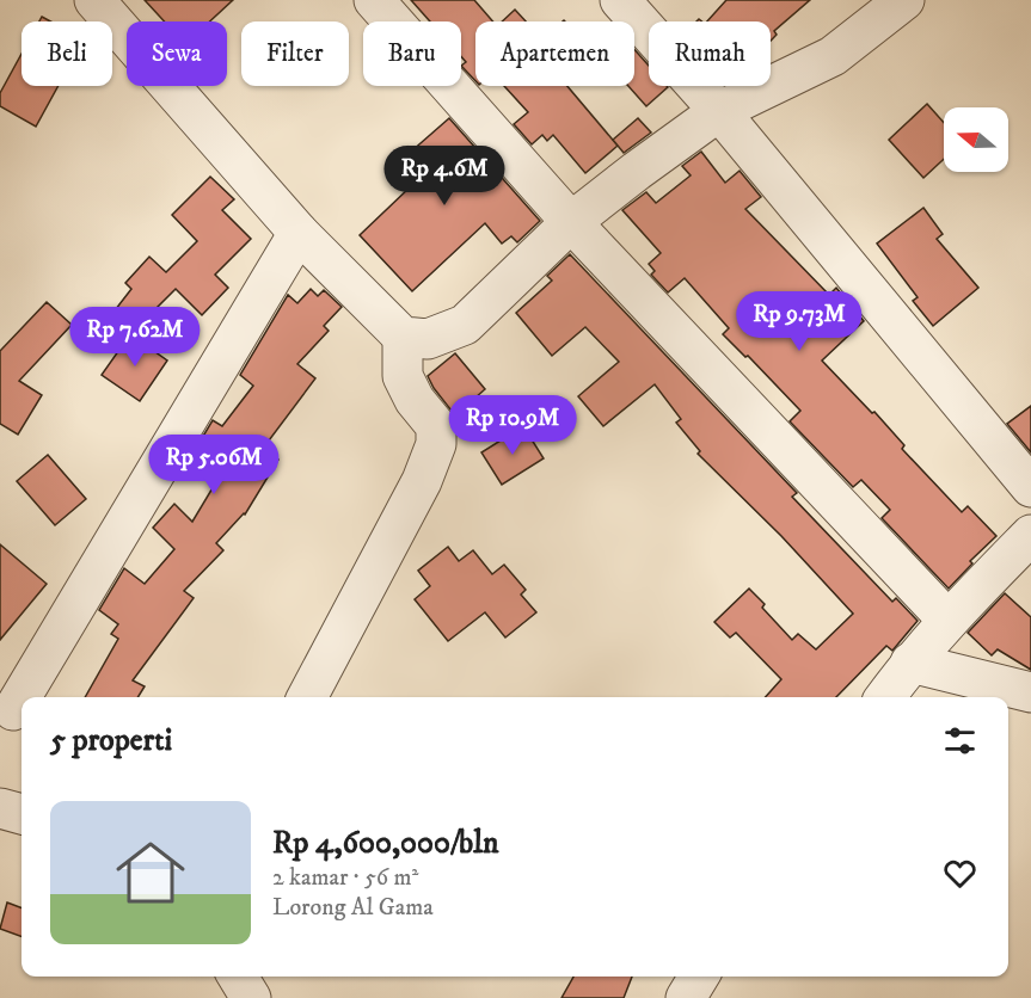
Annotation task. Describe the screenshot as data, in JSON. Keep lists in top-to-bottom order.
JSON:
{
  "north": "left",
  "page": {
    "chip": [
      "Beli",
      "Sewa",
      "Filter",
      "Baru",
      "Apartemen",
      "Rumah"
    ],
    "price": [
      "Rp 4.6M",
      "Rp 9.73M",
      "Rp 7.62M",
      "Rp 10.9M",
      "Rp 5.06M"
    ],
    "heading": "5 properti",
    "list": [
      {
        "name": "Rp 4,600,000/bln",
        "note": "2 kamar · 56 m² · Lorong Al Gama"
      }
    ]
  }
}
